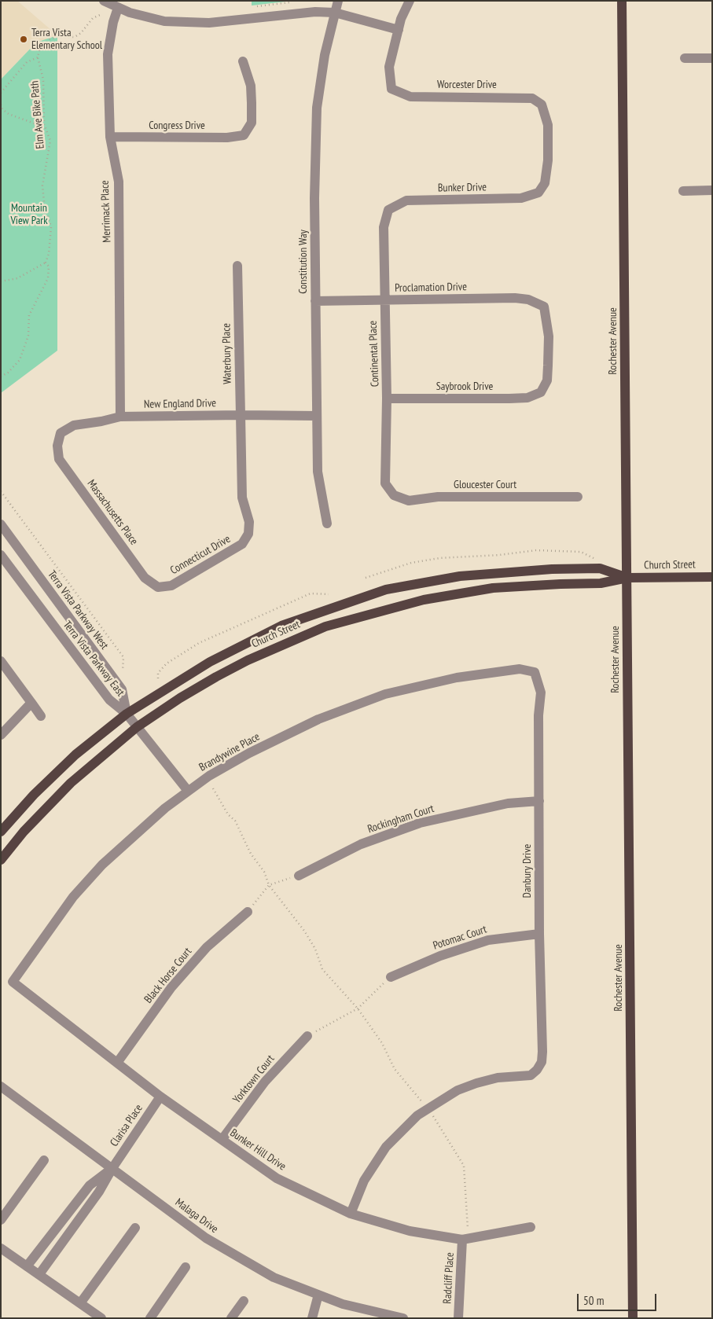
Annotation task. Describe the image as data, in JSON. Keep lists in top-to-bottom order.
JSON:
{
  "streets": {
    "main road": ["Rochester Avenue", "Church Street"],
    "street": [
      "Worcester Drive",
      "Congress Drive",
      "Bunker Drive",
      "Merrimack Place",
      "Constitution Way",
      "Proclamation Drive",
      "Waterbury Place",
      "Continental Place",
      "Saybrook Drive",
      "New England Drive",
      "Gloucester Court",
      "Massachusetts Place",
      "Connecticut Drive",
      "Terra Vista Parkway West",
      "Terra Vista Parkway East",
      "Brandywine Place",
      "Rockingham Court",
      "Danbury Drive",
      "Potomac Court",
      "Black Horse Court",
      "Yorktown Court",
      "Clarisa Place",
      "Bunker Hill Drive",
      "Malaga Drive",
      "Radcliff Place"
    ],
    "path": ["Elm Ave Bike Path"]
  },
  "crossings": [
    ["Worcester Drive", "Bunker Drive"],
    ["Congress Drive", "Merrimack Place"],
    ["Bunker Drive", "Continental Place"],
    ["Merrimack Place", "New England Drive"],
    ["Constitution Way", "Proclamation Drive"],
    ["Constitution Way", "New England Drive"],
    ["Proclamation Drive", "Continental Place"],
    ["Proclamation Drive", "Saybrook Drive"],
    ["Rochester Avenue", "Church Street"],
    ["Waterbury Place", "New England Drive"],
    ["Waterbury Place", "Connecticut Drive"],
    ["Continental Place", "Saybrook Drive"],
    ["Continental Place", "Gloucester Court"],
    ["New England Drive", "Massachusetts Place"],
    ["Massachusetts Place", "Connecticut Drive"],
    ["Church Street", "Terra Vista Parkway West"],
    ["Church Street", "Terra Vista Parkway East"],
    ["Terra Vista Parkway West", "Terra Vista Parkway East"],
    ["Terra Vista Parkway East", "Brandywine Place"],
    ["Brandywine Place", "Danbury Drive"],
    ["Brandywine Place", "Bunker Hill Drive"],
    ["Rockingham Court", "Danbury Drive"],
    ["Danbury Drive", "Potomac Court"],
    ["Black Horse Court", "Bunker Hill Drive"],
    ["Yorktown Court", "Bunker Hill Drive"],
    ["Clarisa Place", "Bunker Hill Drive"],
    ["Clarisa Place", "Malaga Drive"],
    ["Bunker Hill Drive", "Radcliff Place"]
  ],
  "parks": ["Mountain View Park"],
  "places": ["Terra Vista Elementary School"],
  "scale_bar": "50 m"
}
